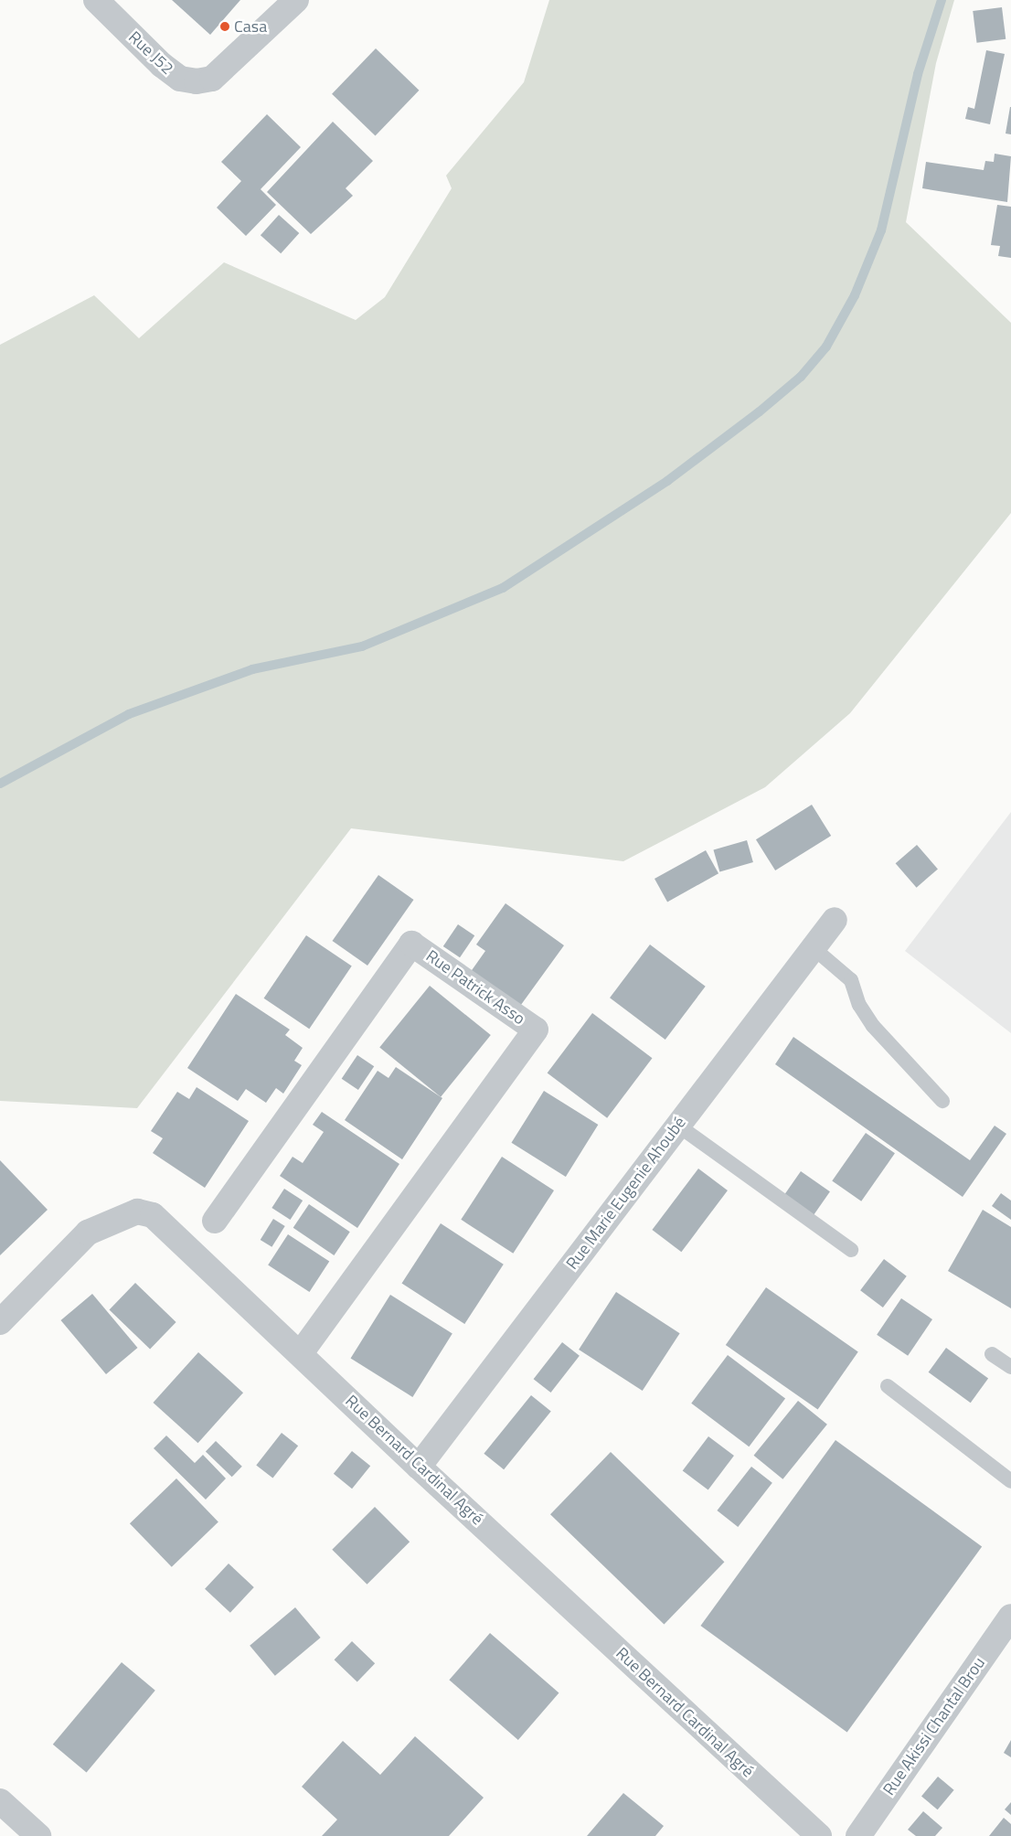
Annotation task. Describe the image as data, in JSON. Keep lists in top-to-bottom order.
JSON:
{
  "streets": {
    "street": [
      "Rue J52",
      "Rue Patrick Asso",
      "Rue Marie Eugenie Ahoubé",
      "Rue Bernard Cardinal Agré",
      "Rue Akissi Chantal Brou"
    ]
  },
  "crossings": [
    ["Rue Patrick Asso", "Rue Bernard Cardinal Agré"],
    ["Rue Marie Eugenie Ahoubé", "Rue Bernard Cardinal Agré"]
  ],
  "places": ["Casa"]
}
